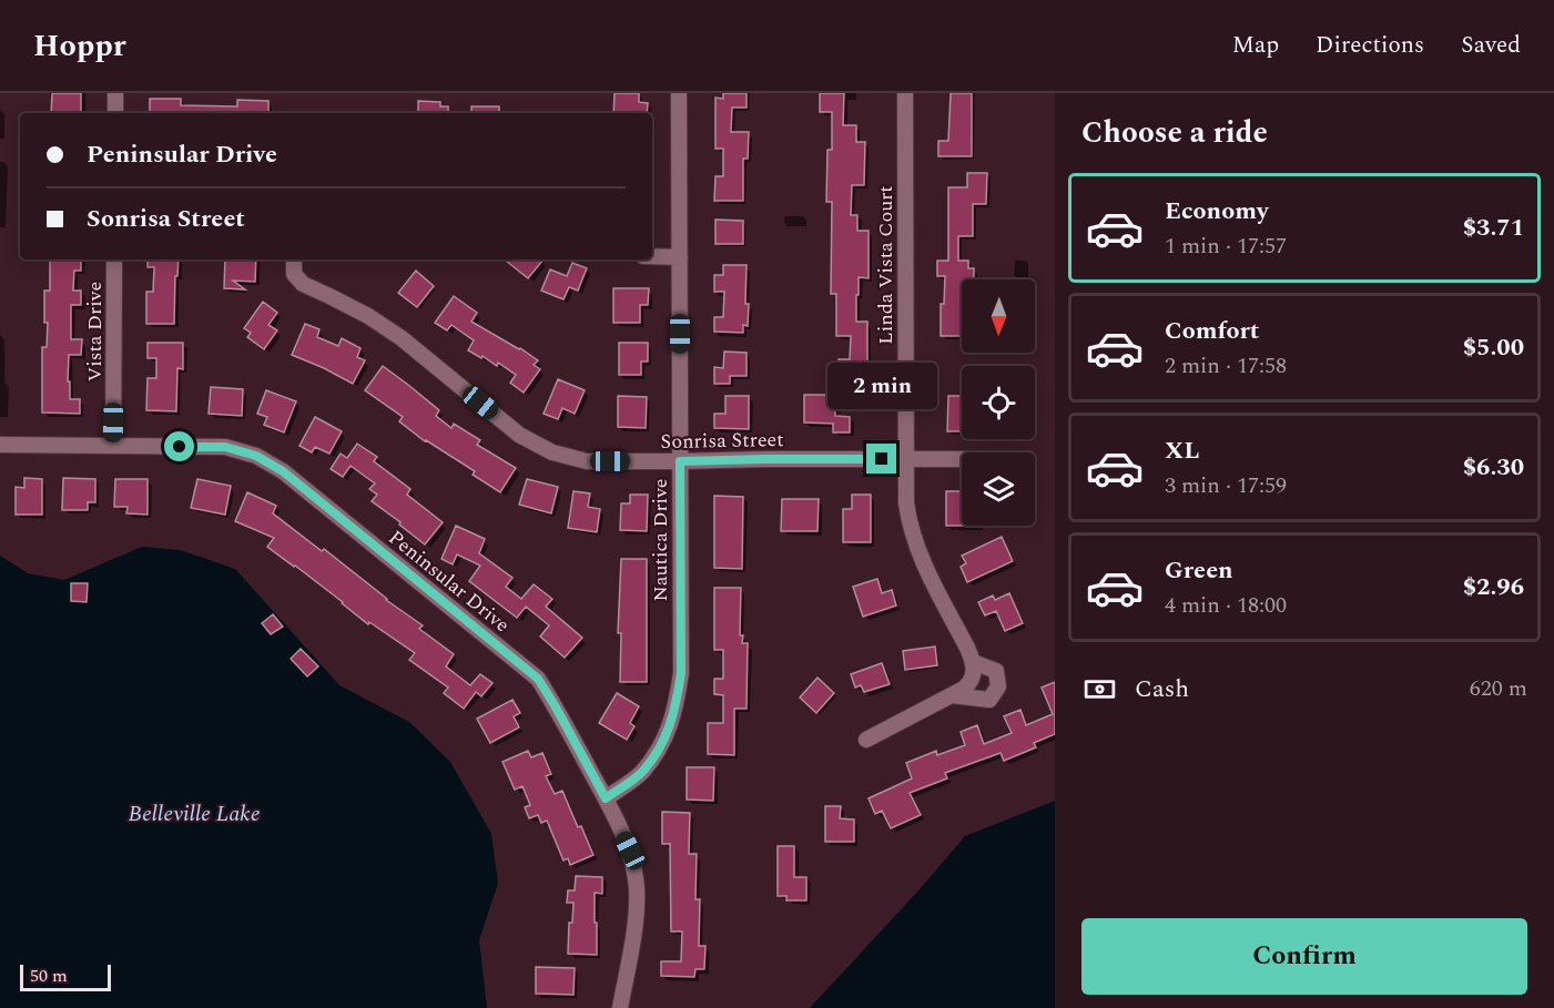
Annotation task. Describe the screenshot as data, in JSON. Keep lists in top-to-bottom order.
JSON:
{
  "streets": {
    "street": [
      "Linda Vista Court",
      "Vista Drive",
      "Sonrisa Street",
      "Nautica Drive",
      "Peninsular Drive"
    ]
  },
  "crossings": [
    ["Linda Vista Court", "Sonrisa Street"],
    ["Vista Drive", "Peninsular Drive"],
    ["Sonrisa Street", "Nautica Drive"],
    ["Nautica Drive", "Peninsular Drive"]
  ],
  "water": ["Belleville Lake"],
  "scale_bar": "50 m",
  "north": "bottom",
  "page": {
    "header": "Hoppr",
    "nav": ["Map", "Directions", "Saved"],
    "heading": "Choose a ride",
    "banner": ["Peninsular Drive", "Sonrisa Street"],
    "list": [
      {
        "name": "Economy",
        "note": "1 min · 17:57",
        "value": "$3.71"
      },
      {
        "name": "Comfort",
        "note": "2 min · 17:58",
        "value": "$5.00"
      },
      {
        "name": "XL",
        "note": "3 min · 17:59",
        "value": "$6.30"
      },
      {
        "name": "Green",
        "note": "4 min · 18:00",
        "value": "$2.96"
      }
    ],
    "bubble": "2 min",
    "pay": ["Cash", "620 m"],
    "buttons": "Confirm",
    "scale": "50 m"
  }
}
